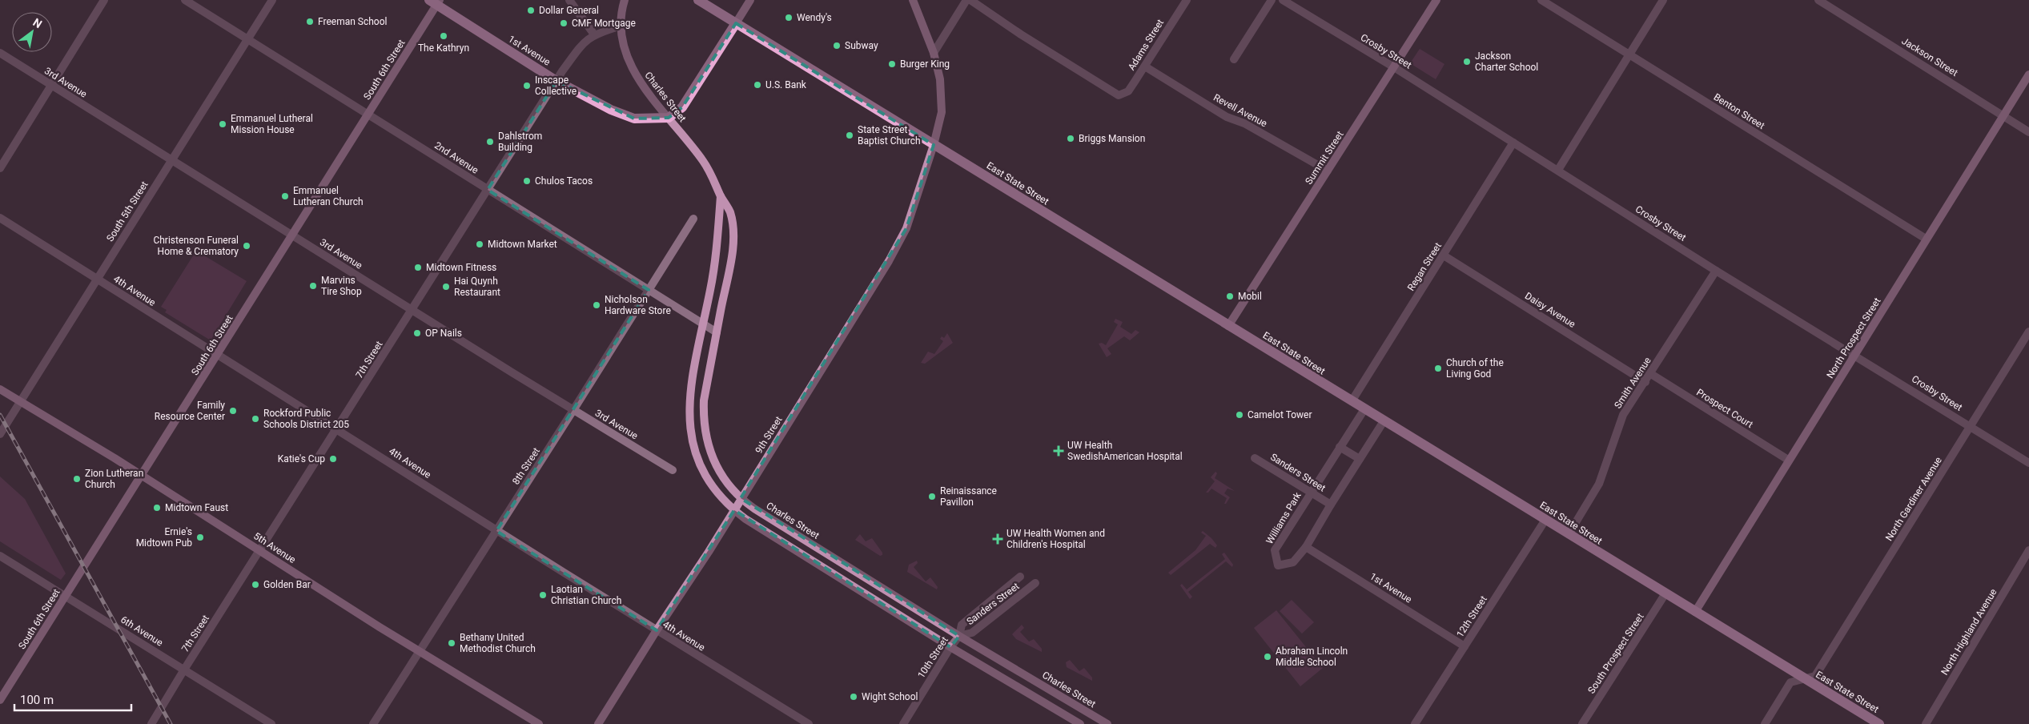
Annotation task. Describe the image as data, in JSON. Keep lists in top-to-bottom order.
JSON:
{
  "streets": {
    "main road": [
      "1st Avenue",
      "South 6th Street",
      "Charles Street",
      "Summit Street",
      "East State Street",
      "North Prospect Street",
      "9th Street",
      "5th Avenue"
    ],
    "street": [
      "Adams Street",
      "Crosby Street",
      "Jackson Street",
      "3rd Avenue",
      "Revell Avenue",
      "Benton Street",
      "2nd Avenue",
      "South 5th Street",
      "Regan Street",
      "4th Avenue",
      "Daisy Avenue",
      "7th Street",
      "Smith Avenue",
      "Prospect Court",
      "8th Street",
      "Sanders Street",
      "North Gardiner Avenue",
      "Williams Park",
      "12th Street",
      "6th Avenue",
      "North Highland Avenue",
      "South Prospect Street",
      "10th Street"
    ]
  },
  "crossings": [
    ["Adams Street", "Revell Avenue"],
    ["1st Avenue", "South 6th Street"],
    ["1st Avenue", "Charles Street"],
    ["1st Avenue", "7th Street"],
    ["1st Avenue", "Williams Park"],
    ["1st Avenue", "12th Street"],
    ["Crosby Street", "Summit Street"],
    ["Crosby Street", "Regan Street"],
    ["Crosby Street", "North Prospect Street"],
    ["Crosby Street", "Smith Avenue"],
    ["Crosby Street", "North Gardiner Avenue"],
    ["Jackson Street", "North Prospect Street"],
    ["South 6th Street", "3rd Avenue"],
    ["South 6th Street", "2nd Avenue"],
    ["South 6th Street", "4th Avenue"],
    ["South 6th Street", "5th Avenue"],
    ["South 6th Street", "6th Avenue"],
    ["3rd Avenue", "South 5th Street"],
    ["3rd Avenue", "7th Street"],
    ["3rd Avenue", "8th Street"],
    ["Charles Street", "2nd Avenue"],
    ["Charles Street", "7th Street"],
    ["Charles Street", "9th Street"],
    ["Charles Street", "Sanders Street"],
    ["Charles Street", "10th Street"],
    ["Revell Avenue", "Summit Street"],
    ["Benton Street", "North Prospect Street"],
    ["2nd Avenue", "South 5th Street"],
    ["2nd Avenue", "7th Street"],
    ["2nd Avenue", "8th Street"],
    ["Summit Street", "East State Street"],
    ["East State Street", "Regan Street"],
    ["East State Street", "North Prospect Street"],
    ["East State Street", "Smith Avenue"],
    ["East State Street", "9th Street"],
    ["East State Street", "North Gardiner Avenue"],
    ["East State Street", "Williams Park"],
    ["East State Street", "12th Street"],
    ["East State Street", "South Prospect Street"],
    ["South 5th Street", "4th Avenue"],
    ["South 5th Street", "5th Avenue"],
    ["Regan Street", "Daisy Avenue"],
    ["4th Avenue", "7th Street"],
    ["4th Avenue", "9th Street"],
    ["4th Avenue", "8th Street"],
    ["Daisy Avenue", "Smith Avenue"],
    ["North Prospect Street", "Prospect Court"],
    ["7th Street", "5th Avenue"],
    ["7th Street", "6th Avenue"],
    ["Smith Avenue", "Prospect Court"],
    ["8th Street", "5th Avenue"],
    ["Sanders Street", "Williams Park"],
    ["Sanders Street", "10th Street"]
  ],
  "places": {
    "other": [
      "Dollar General",
      "Wendy's",
      "Freeman School",
      "CMF Mortgage",
      "The Kathryn",
      "Subway",
      "Jackson Charter School",
      "Burger King",
      "U.S. Bank",
      "Inscape Collective",
      "Emmanuel Lutheral Mission House",
      "State Street Baptist Church",
      "Briggs Mansion",
      "Dahlstrom Building",
      "Chulos Tacos",
      "Emmanuel Lutheran Church",
      "Midtown Market",
      "Christenson Funeral Home & Crematory",
      "Midtown Fitness",
      "Marvins Tire Shop",
      "Hai Quynh Restaurant",
      "Mobil",
      "Nicholson Hardware Store",
      "OP Nails",
      "Church of the Living God",
      "Family Resource Center",
      "Camelot Tower",
      "Rockford Public Schools District 205",
      "Katie's Cup",
      "Zion Lutheran Church",
      "Reinaissance Pavillon",
      "Midtown Faust",
      "Ernie's Midtown Pub",
      "Golden Bar",
      "Laotian Christian Church",
      "Bethany United Methodist Church",
      "Abraham Lincoln Middle School",
      "Wight School"
    ],
    "health": ["UW Health SwedishAmerican Hospital", "UW Health Women and Children's Hospital"]
  },
  "scale_bar": "100 m",
  "north": "top right"
}
